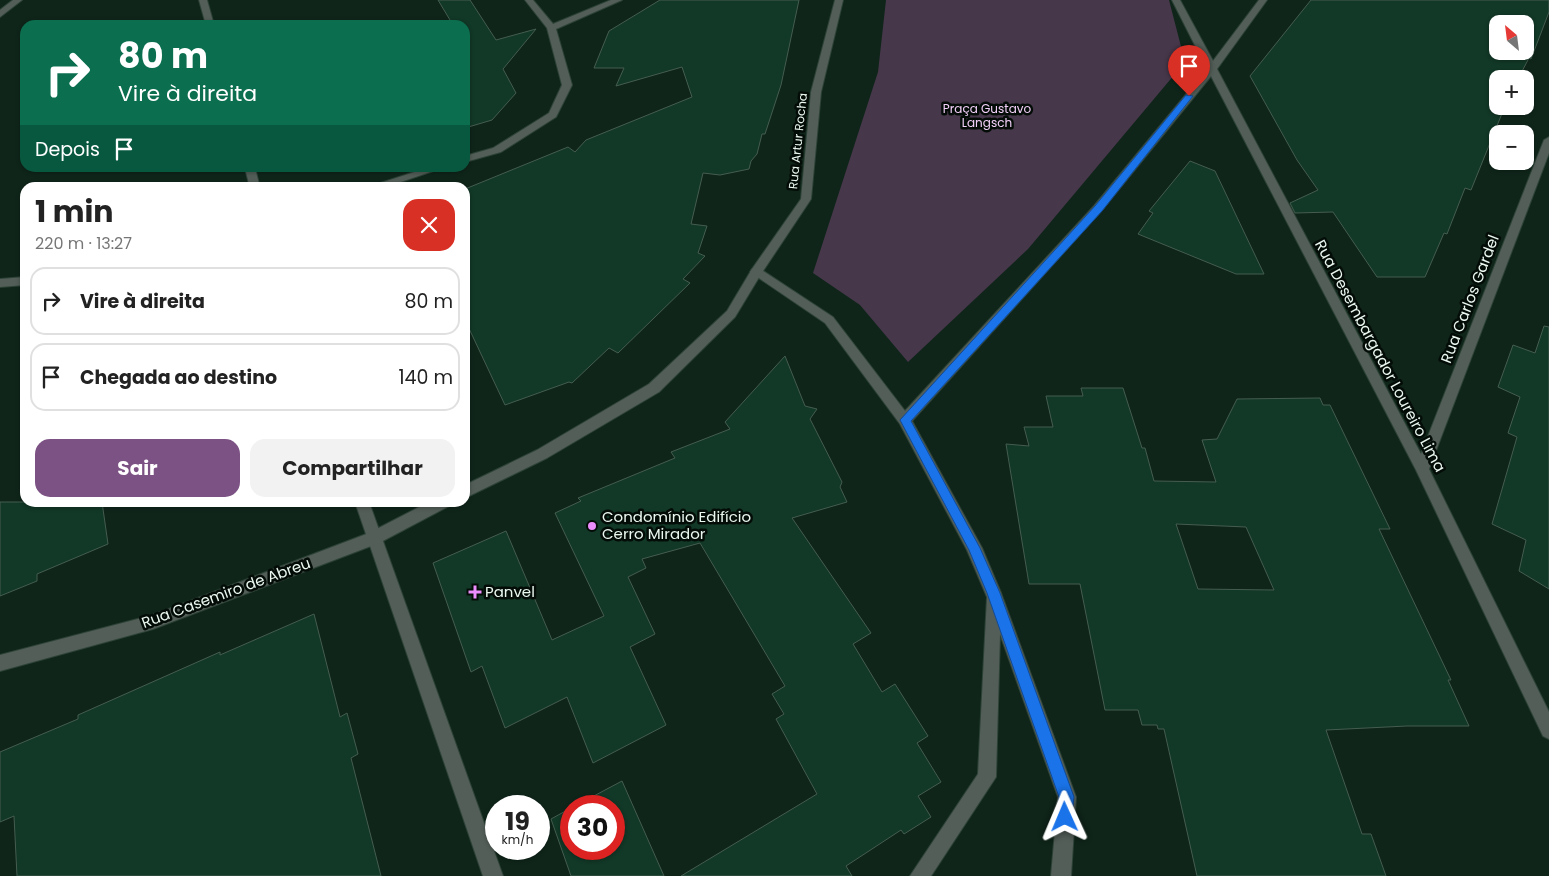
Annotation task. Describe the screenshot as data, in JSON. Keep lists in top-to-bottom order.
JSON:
{
  "streets": {
    "street": [
      "Rua Artur Rocha",
      "Rua Carlos Gardel",
      "Rua Desembargador Loureiro Lima",
      "Rua Casemiro de Abreu"
    ]
  },
  "crossings": [
    ["Rua Carlos Gardel", "Rua Desembargador Loureiro Lima"]
  ],
  "parks": ["Praça Gustavo Langsch"],
  "places": {
    "other": ["Condomínio Edifício Cerro Mirador"],
    "health": ["Panvel"]
  },
  "north": "top left",
  "page": {
    "map_buttons": ["+", "−"],
    "turn": ["80 m", "Vire à direita"],
    "then": "Depois",
    "heading": ["1 min", "220 m · 13:27"],
    "list": [
      {
        "name": "Vire à direita",
        "value": "80 m"
      },
      {
        "name": "Chegada ao destino",
        "value": "140 m"
      }
    ],
    "buttons": ["Sair", "Compartilhar"],
    "speed": "19 km/h",
    "limit": "30"
  }
}
